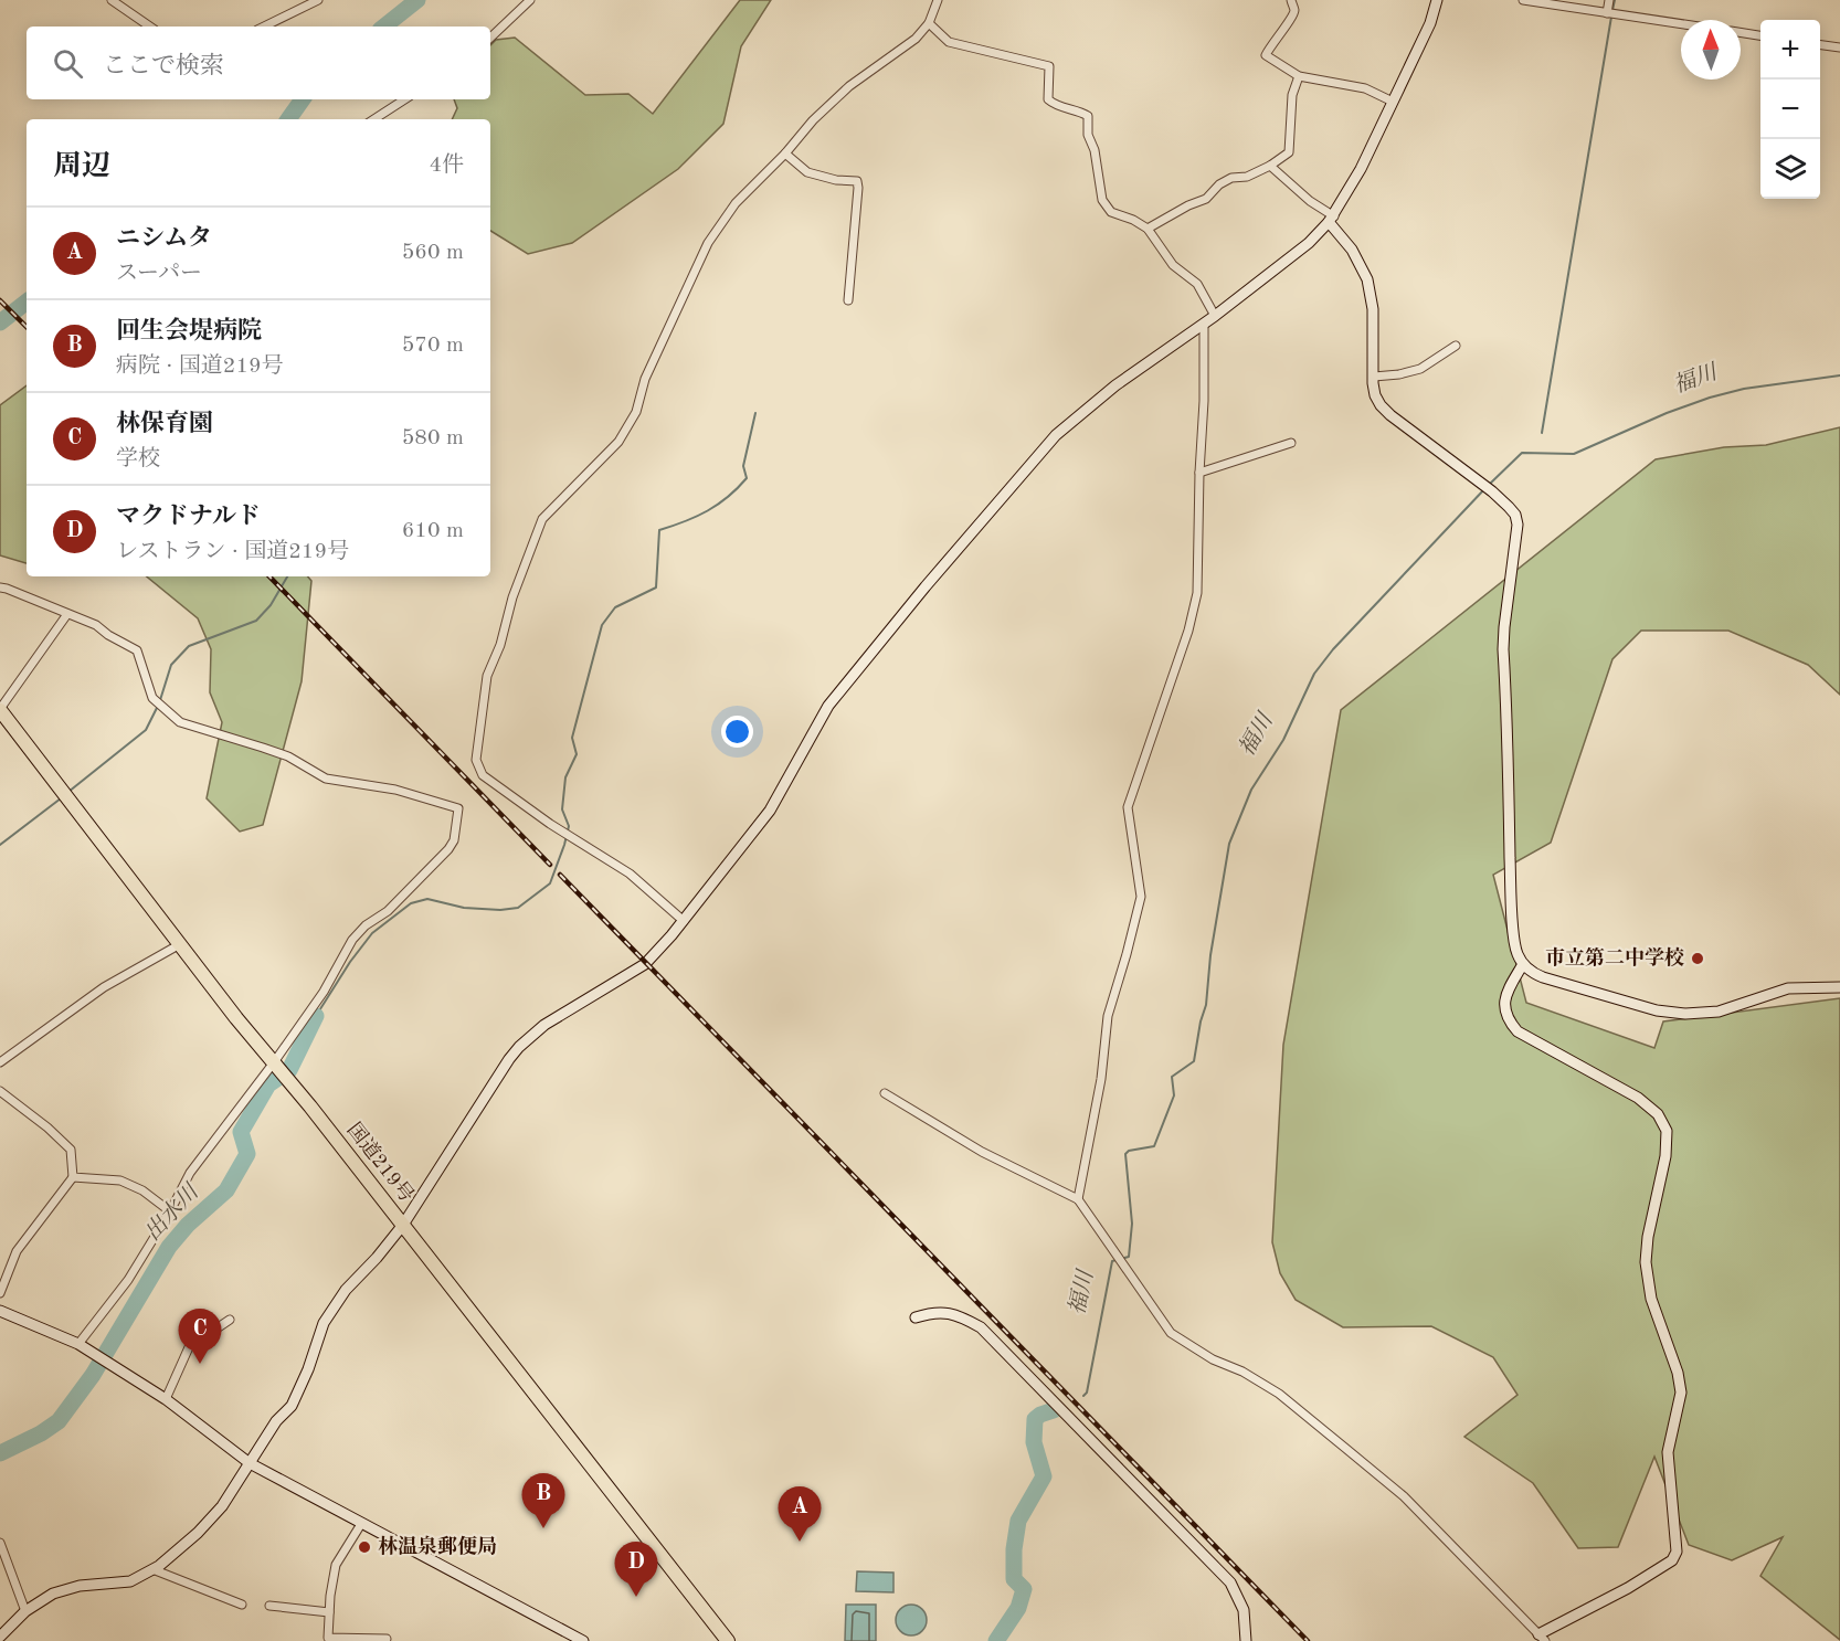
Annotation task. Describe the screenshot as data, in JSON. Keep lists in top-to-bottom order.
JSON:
{
  "streets": {
    "highway": ["国道219号"]
  },
  "water": ["福川", "出水川"],
  "places": ["市立第二中学校", "林温泉郵便局"],
  "north": "top",
  "page": {
    "map_buttons": ["+", "−"],
    "search": "ここで検索",
    "heading": ["周辺", "4件"],
    "list": [
      {
        "mark": "A",
        "name": "ニシムタ",
        "note": "スーパー",
        "value": "560 m"
      },
      {
        "mark": "B",
        "name": "回生会堤病院",
        "note": "病院 · 国道219号",
        "value": "570 m"
      },
      {
        "mark": "C",
        "name": "林保育園",
        "note": "学校",
        "value": "580 m"
      },
      {
        "mark": "D",
        "name": "マクドナルド",
        "note": "レストラン · 国道219号",
        "value": "610 m"
      }
    ],
    "pins": [
      "C",
      "B",
      "A",
      "D"
    ]
  }
}
